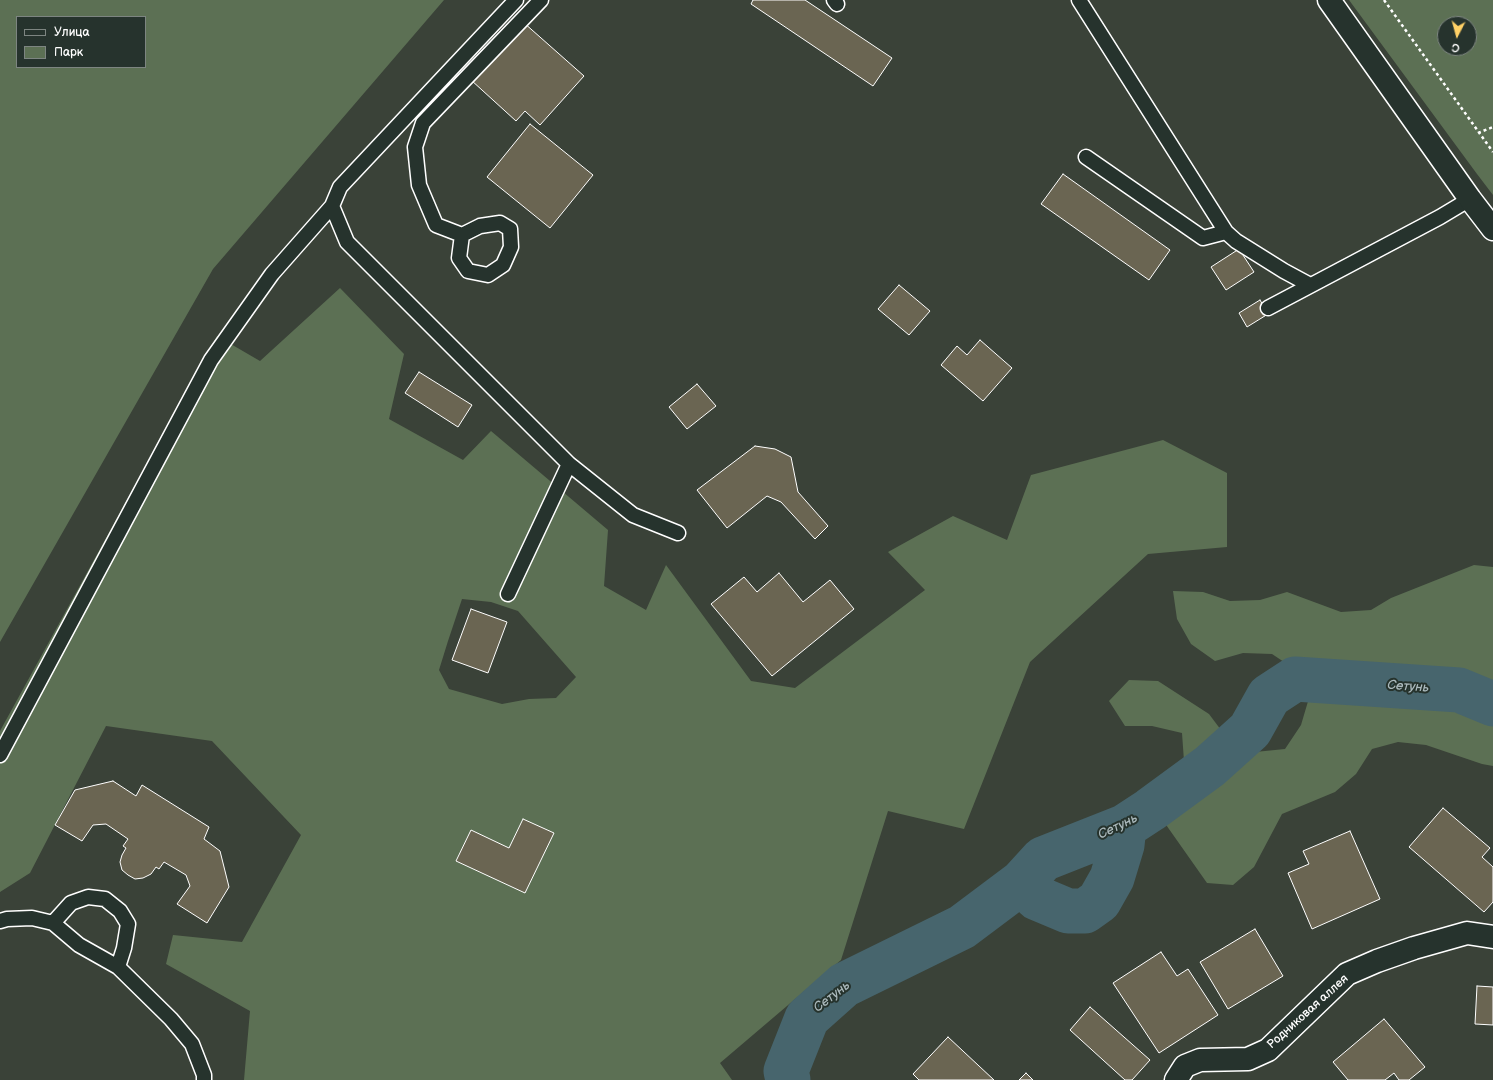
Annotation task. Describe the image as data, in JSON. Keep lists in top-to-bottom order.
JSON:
{
  "streets": {
    "street": ["Родниковая аллея"]
  },
  "water": ["Сетунь"],
  "legend": ["Улица", "Парк"],
  "north": "bottom"
}
